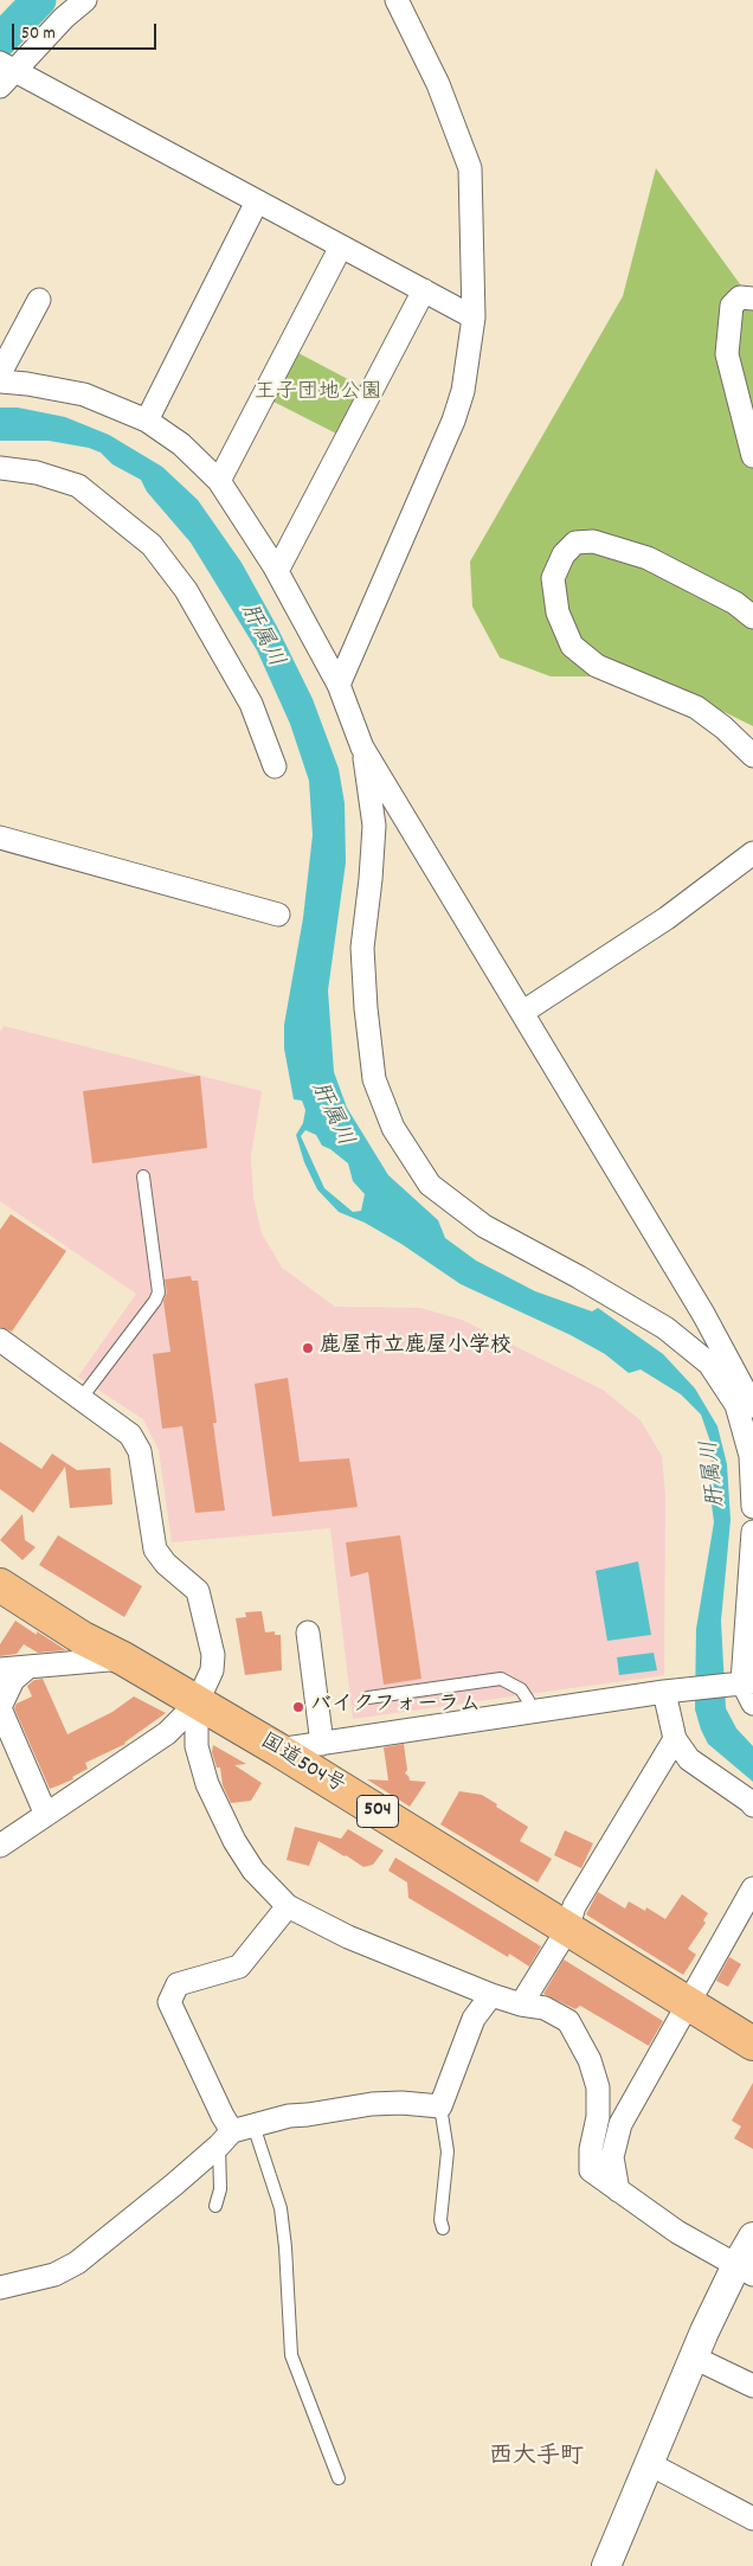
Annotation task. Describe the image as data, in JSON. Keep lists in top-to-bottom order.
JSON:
{
  "streets": {
    "highway": ["国道504号", "504"]
  },
  "districts": ["西大手町"],
  "water": ["肝属川"],
  "parks": ["王子団地公園"],
  "places": ["鹿屋市立鹿屋小学校", "バイクフォーラム"],
  "scale_bar": "50 m"
}
